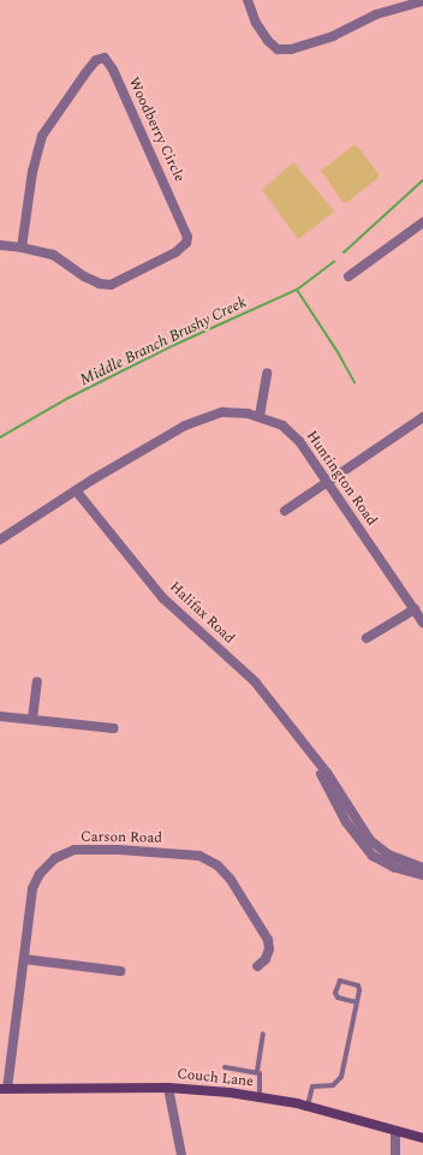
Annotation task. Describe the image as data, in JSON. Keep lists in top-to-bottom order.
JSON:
{
  "streets": {
    "street": [
      "Woodberry Circle",
      "Huntington Road",
      "Halifax Road",
      "Carson Road",
      "Couch Lane"
    ]
  },
  "crossings": [
    ["Huntington Road", "Halifax Road"],
    ["Carson Road", "Couch Lane"]
  ],
  "water": ["Middle Branch Brushy Creek"]
}
